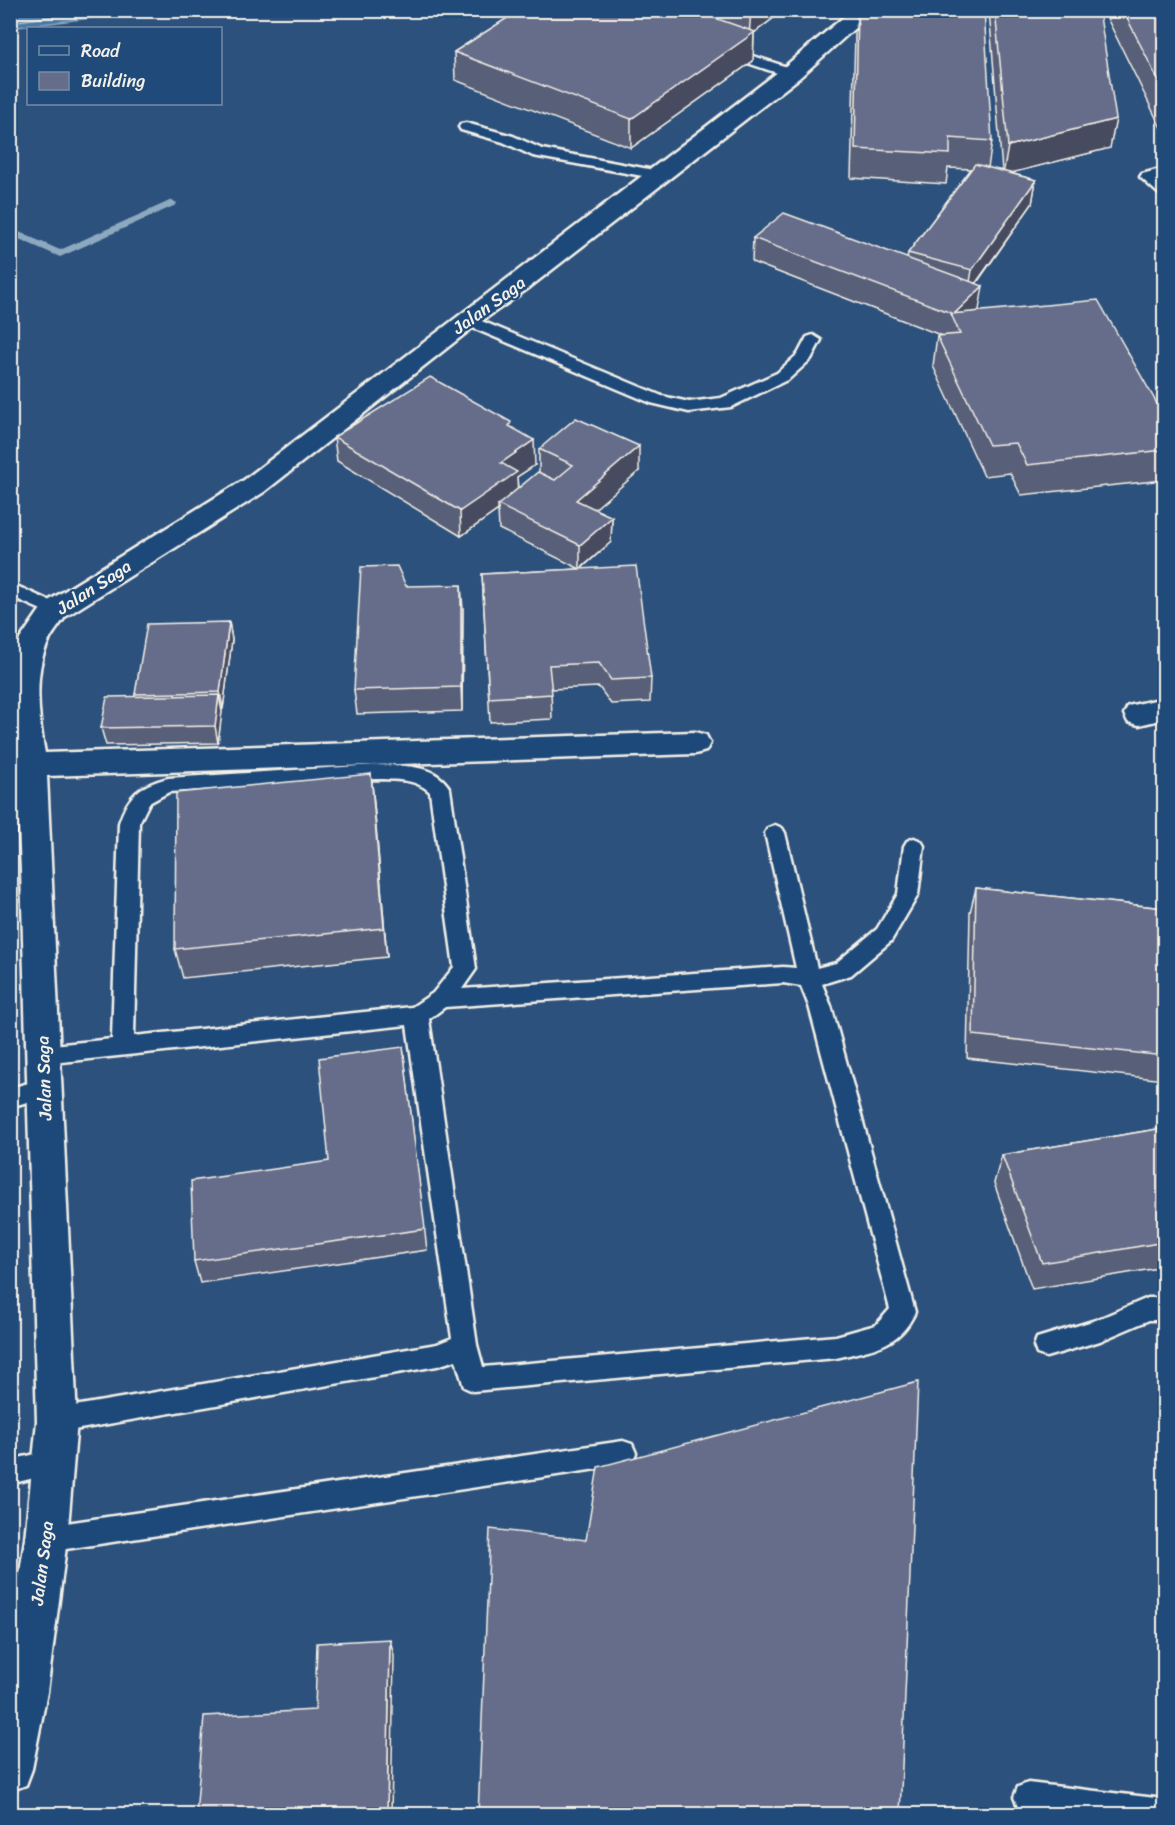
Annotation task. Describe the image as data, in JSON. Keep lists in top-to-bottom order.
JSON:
{
  "streets": {
    "street": ["Jalan Saga"]
  },
  "legend": ["Road", "Building"]
}
